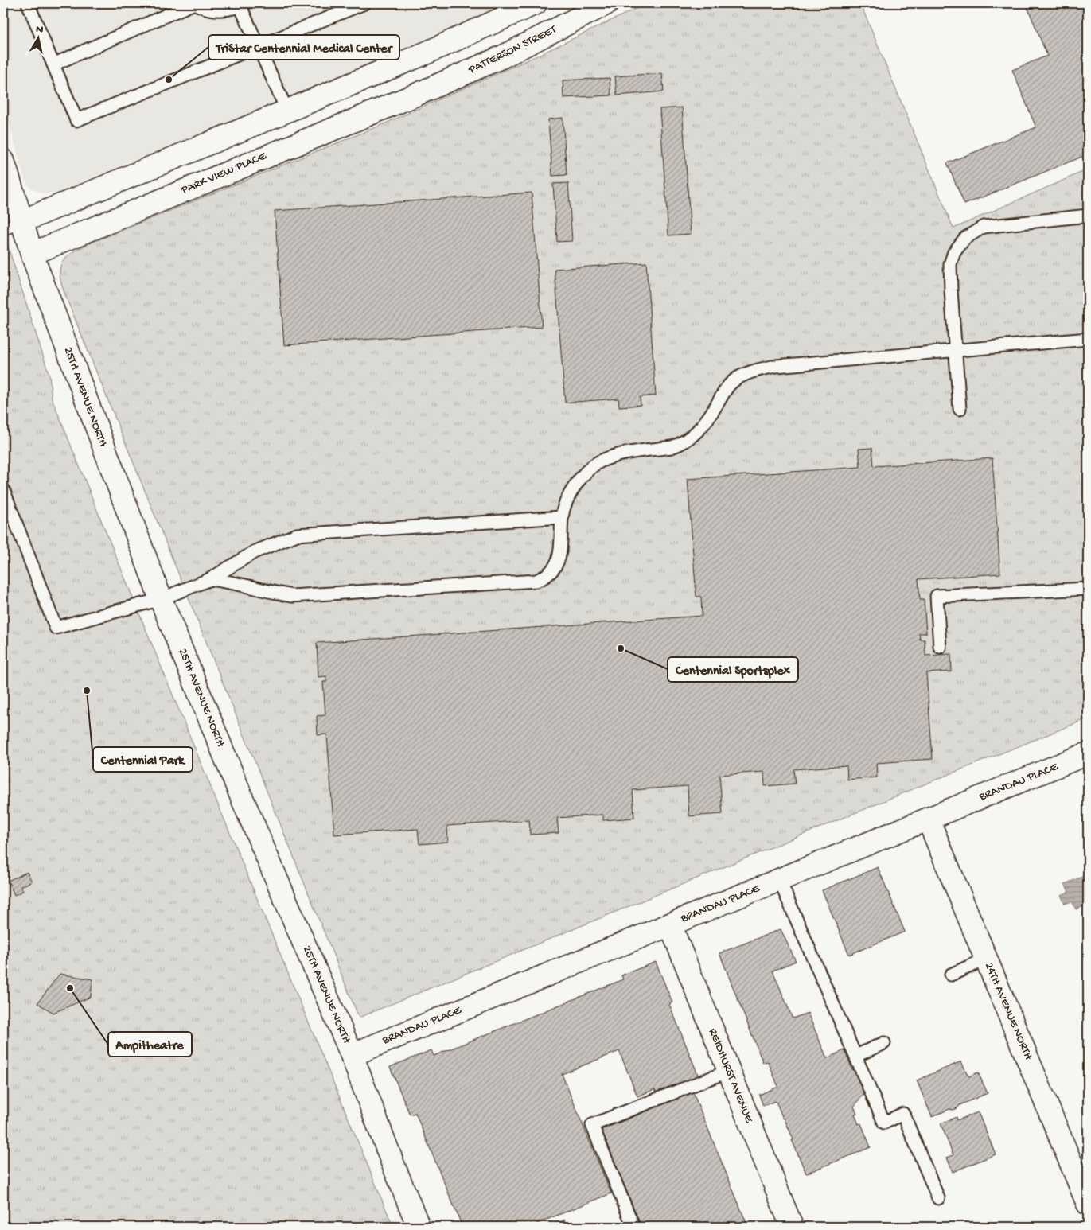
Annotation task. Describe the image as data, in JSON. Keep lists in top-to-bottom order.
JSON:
{
  "streets": {
    "street": [
      "PATTERSON STREET",
      "PARK VIEW PLACE",
      "25TH AVENUE NORTH",
      "BRANDAU PLACE",
      "24TH AVENUE NORTH",
      "REIDHURST AVENUE"
    ]
  },
  "crossings": [
    ["PATTERSON STREET", "PARK VIEW PLACE"],
    ["PARK VIEW PLACE", "25TH AVENUE NORTH"],
    ["25TH AVENUE NORTH", "BRANDAU PLACE"],
    ["BRANDAU PLACE", "24TH AVENUE NORTH"],
    ["BRANDAU PLACE", "REIDHURST AVENUE"]
  ],
  "places": [
    "TriStar Centennial Medical Center",
    "Centennial Sportsplex",
    "Centennial Park",
    "Ampitheatre"
  ],
  "north": "top"
}
